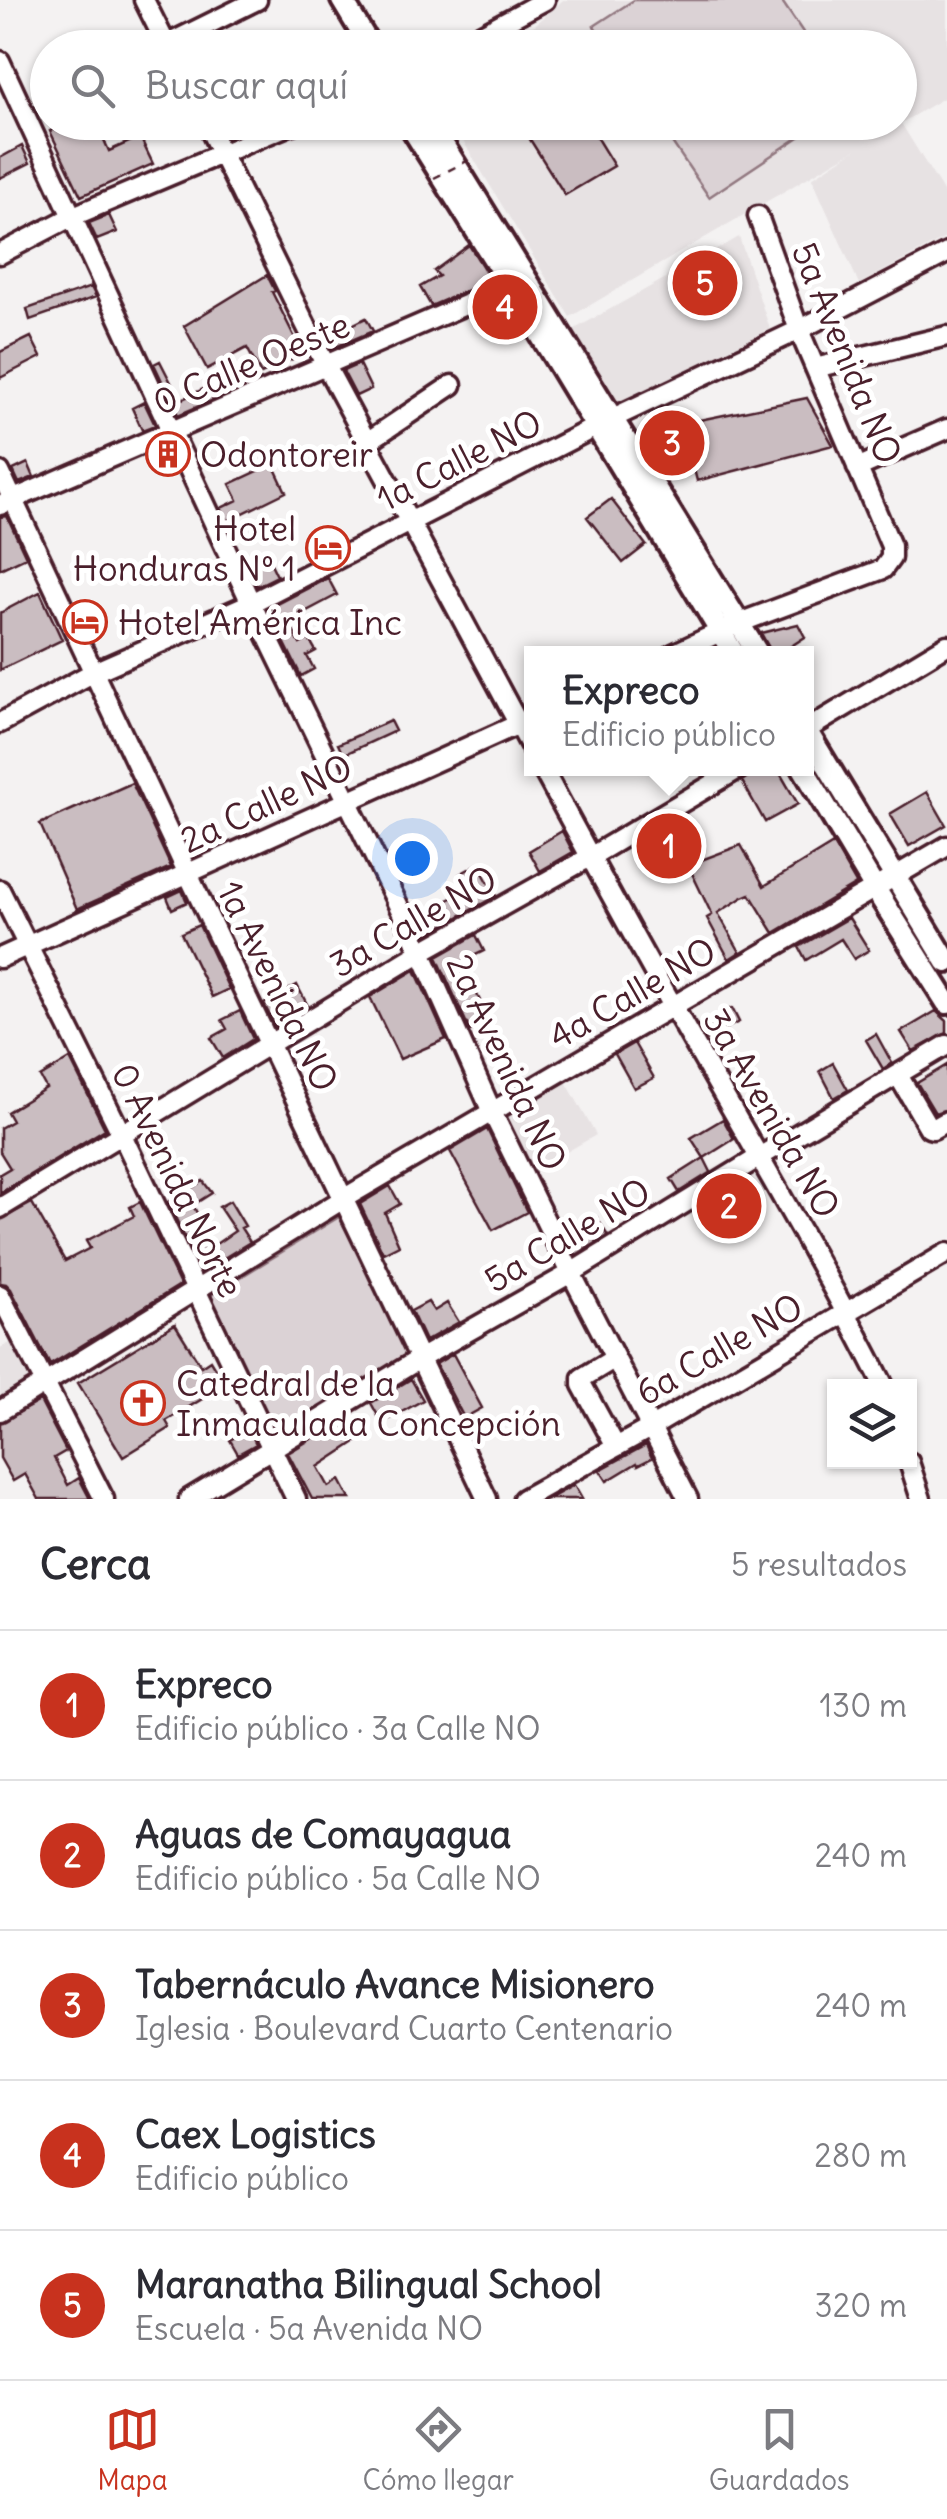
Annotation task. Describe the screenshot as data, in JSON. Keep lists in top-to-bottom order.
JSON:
{
  "streets": {
    "street": [
      "5a Avenida NO",
      "0 Calle Oeste",
      "1a Calle NO",
      "2a Calle NO",
      "3a Calle NO",
      "1a Avenida NO",
      "4a Calle NO",
      "2a Avenida NO",
      "3a Avenida NO",
      "0 Avenida Norte",
      "5a Calle NO",
      "6a Calle NO"
    ]
  },
  "crossings": [
    ["5a Avenida NO", "1a Calle NO"],
    ["0 Calle Oeste", "1a Avenida NO"],
    ["0 Calle Oeste", "2a Avenida NO"],
    ["1a Calle NO", "1a Avenida NO"],
    ["1a Calle NO", "2a Avenida NO"],
    ["2a Calle NO", "1a Avenida NO"],
    ["2a Calle NO", "2a Avenida NO"],
    ["2a Calle NO", "0 Avenida Norte"],
    ["3a Calle NO", "1a Avenida NO"],
    ["3a Calle NO", "2a Avenida NO"],
    ["3a Calle NO", "3a Avenida NO"],
    ["3a Calle NO", "0 Avenida Norte"],
    ["1a Avenida NO", "4a Calle NO"],
    ["1a Avenida NO", "5a Calle NO"],
    ["4a Calle NO", "2a Avenida NO"],
    ["4a Calle NO", "3a Avenida NO"],
    ["4a Calle NO", "0 Avenida Norte"],
    ["2a Avenida NO", "5a Calle NO"],
    ["2a Avenida NO", "6a Calle NO"],
    ["3a Avenida NO", "5a Calle NO"],
    ["3a Avenida NO", "6a Calle NO"],
    ["0 Avenida Norte", "5a Calle NO"]
  ],
  "places": {
    "building": ["Odontoreir"],
    "hotel": ["Hotel Honduras Nº 1", "Hotel América Inc"],
    "church": ["Catedral de la Inmaculada Concepción"]
  },
  "page": {
    "search": "Buscar aquí",
    "pins": [
      "5",
      "4",
      "3",
      "1",
      "2"
    ],
    "popup": ["Expreco", "Edificio público"],
    "heading": ["Cerca", "5 resultados"],
    "list": [
      {
        "mark": "1",
        "name": "Expreco",
        "note": "Edificio público · 3a Calle NO",
        "value": "130 m"
      },
      {
        "mark": "2",
        "name": "Aguas de Comayagua",
        "note": "Edificio público · 5a Calle NO",
        "value": "240 m"
      },
      {
        "mark": "3",
        "name": "Tabernáculo Avance Misionero",
        "note": "Iglesia · Boulevard Cuarto Centenario",
        "value": "240 m"
      },
      {
        "mark": "4",
        "name": "Caex Logistics",
        "note": "Edificio público",
        "value": "280 m"
      },
      {
        "mark": "5",
        "name": "Maranatha Bilingual School",
        "note": "Escuela · 5a Avenida NO",
        "value": "320 m"
      }
    ],
    "nav": ["Mapa", "Cómo llegar", "Guardados"]
  }
}
